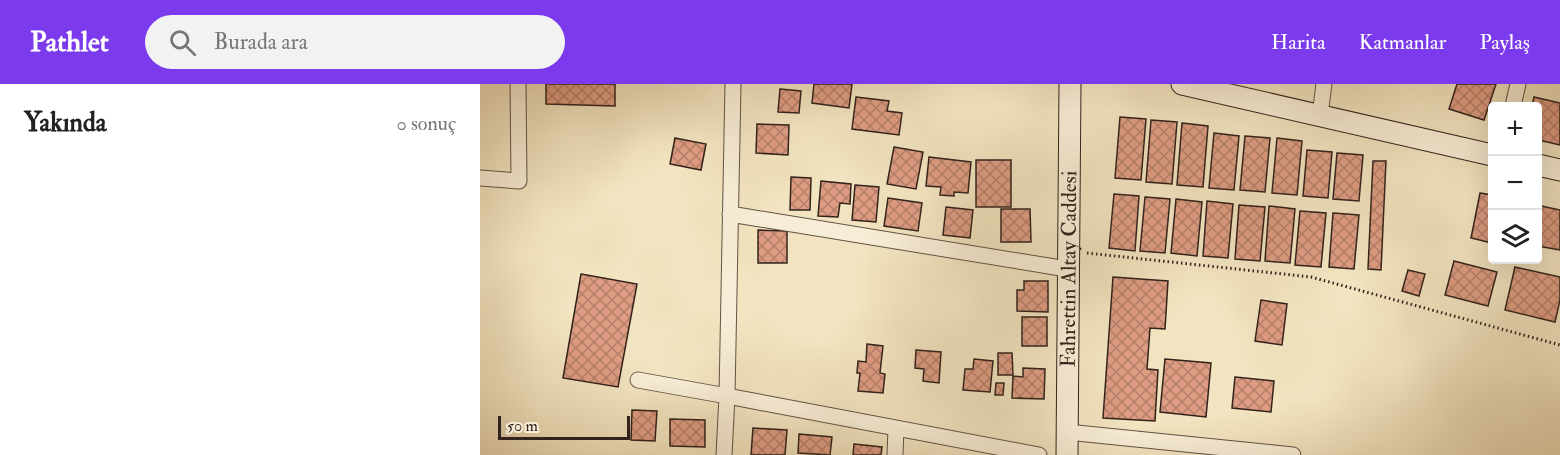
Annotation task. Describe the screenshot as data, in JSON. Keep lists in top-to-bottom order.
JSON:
{
  "streets": {
    "street": ["Fahrettin Altay Caddesi"]
  },
  "scale_bar": "50 m",
  "page": {
    "header": "Pathlet",
    "search": "Burada ara",
    "nav": ["Harita", "Katmanlar", "Paylaş"],
    "heading": ["Yakında", "0 sonuç"],
    "map_buttons": ["+", "−"],
    "scale": "50 m"
  }
}
